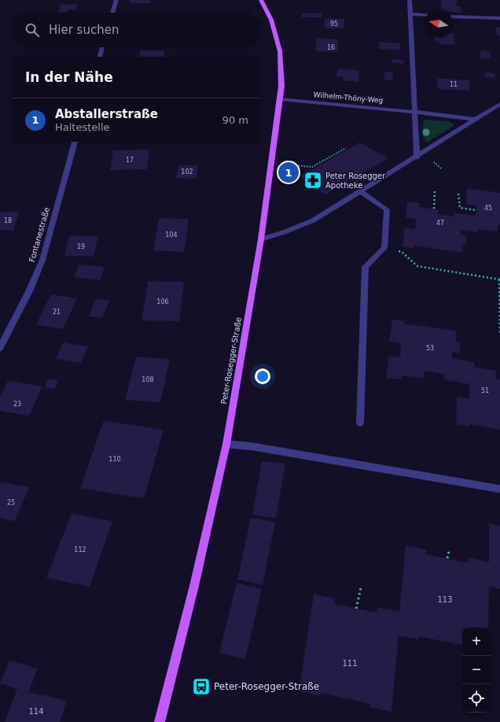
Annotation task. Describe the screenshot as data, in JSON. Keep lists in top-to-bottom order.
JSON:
{
  "streets": {
    "main road": ["Peter-Rosegger-Straße"],
    "street": ["Wilhelm-Thöny-Weg", "Fontanestraße"]
  },
  "crossings": [
    ["Wilhelm-Thöny-Weg", "Peter-Rosegger-Straße"]
  ],
  "places": {
    "pharmacy": ["Peter Rosegger Apotheke"],
    "bus stop": ["Peter-Rosegger-Straße"]
  },
  "house_numbers": [
    "95",
    "16",
    "11",
    "17",
    "102",
    "45",
    "18",
    "47",
    "104",
    "19",
    "106",
    "21",
    "53",
    "108",
    "51",
    "23",
    "110",
    "25",
    "112",
    "113",
    "111",
    "114"
  ],
  "north": "left",
  "page": {
    "search": "Hier suchen",
    "heading": "In der Nähe",
    "list": [
      {
        "mark": "1",
        "name": "Abstallerstraße",
        "note": "Haltestelle",
        "value": "90 m"
      }
    ],
    "pins": "1",
    "map_buttons": ["+", "−"]
  }
}
